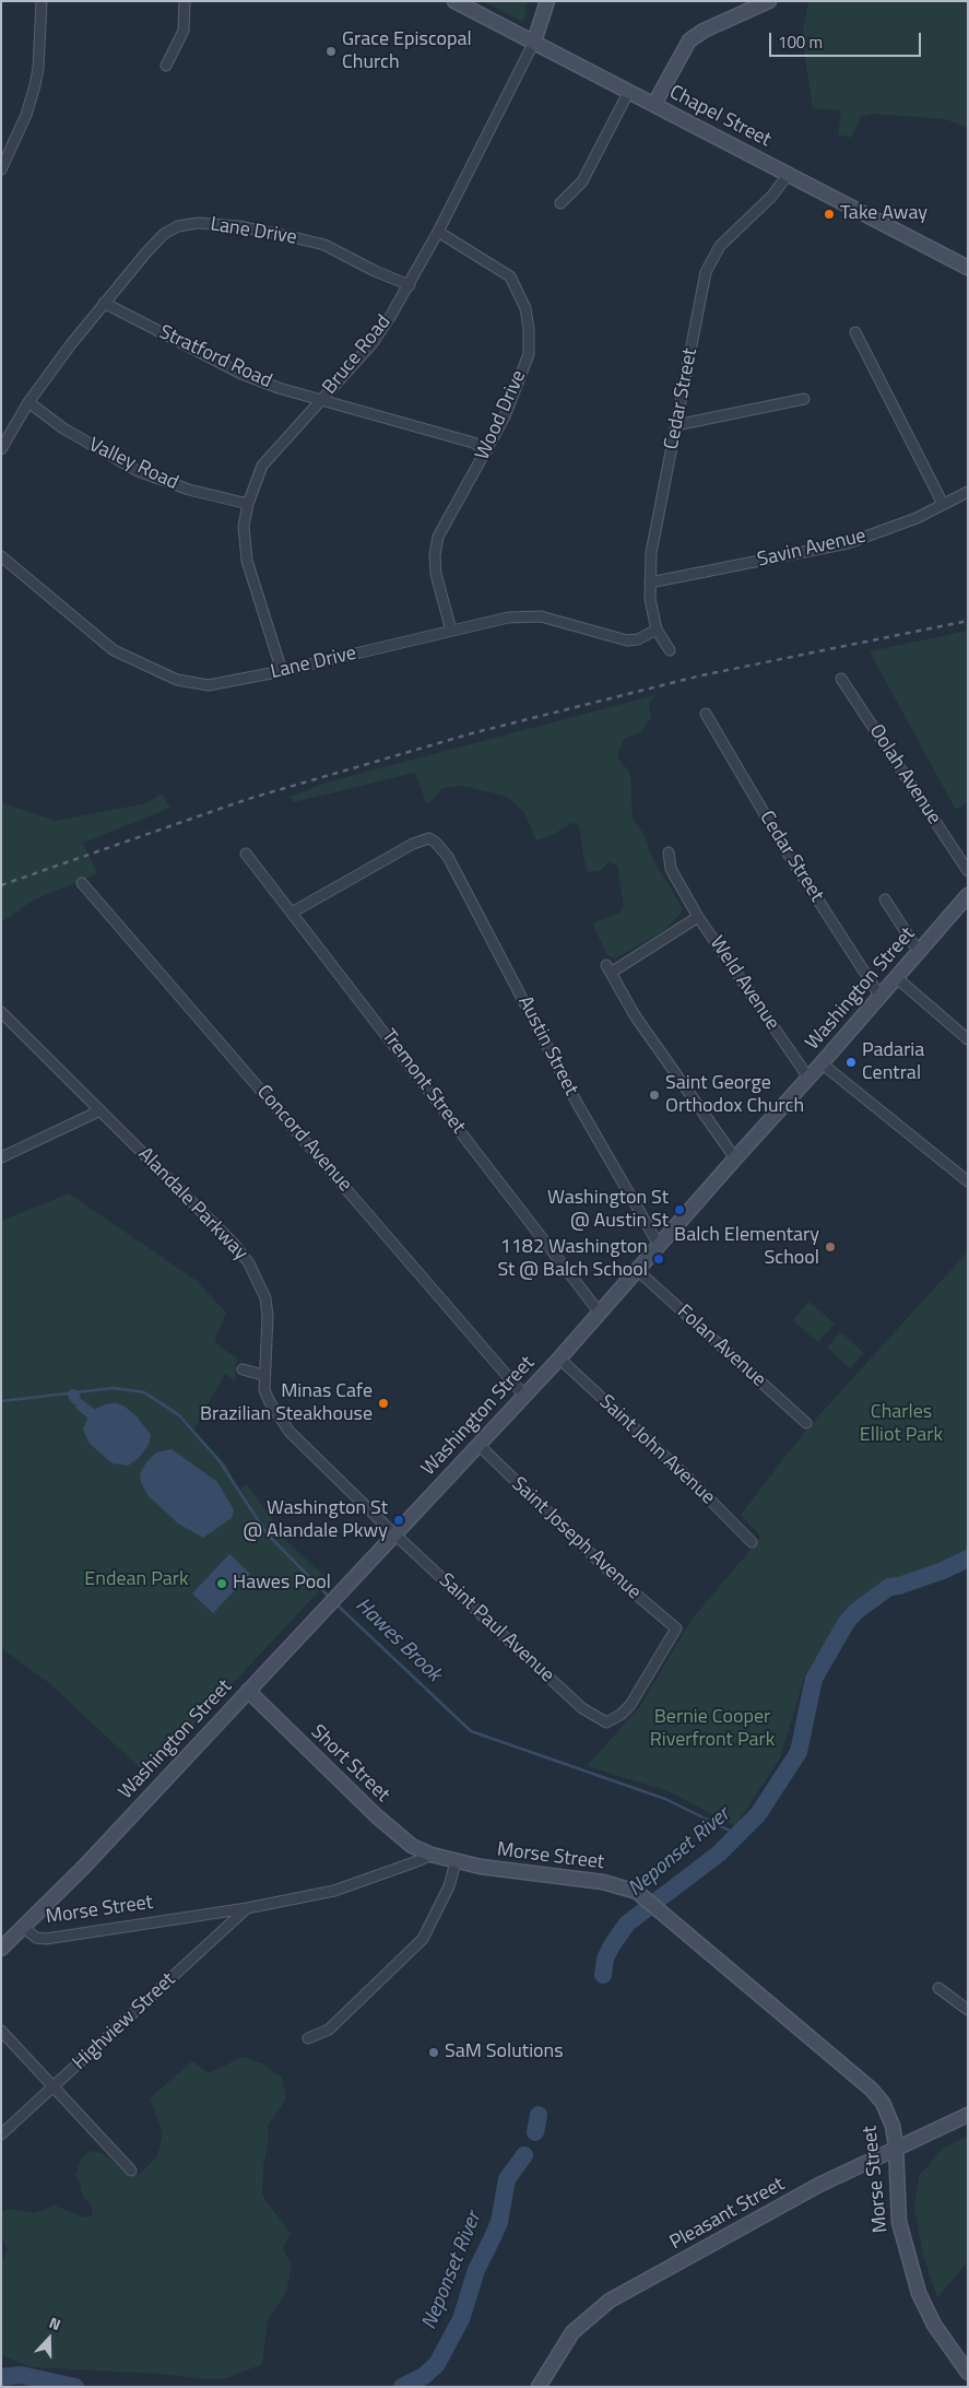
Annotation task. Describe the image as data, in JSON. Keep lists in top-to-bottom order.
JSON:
{
  "streets": {
    "main road": [
      "Chapel Street",
      "Washington Street",
      "Short Street",
      "Morse Street",
      "Pleasant Street"
    ],
    "street": [
      "Lane Drive",
      "Bruce Road",
      "Stratford Road",
      "Cedar Street",
      "Wood Drive",
      "Valley Road",
      "Savin Avenue",
      "Oolah Avenue",
      "Weld Avenue",
      "Austin Street",
      "Tremont Street",
      "Concord Avenue",
      "Alandale Parkway",
      "Folan Avenue",
      "Saint John Avenue",
      "Saint Joseph Avenue",
      "Saint Paul Avenue",
      "Highview Street"
    ]
  },
  "crossings": [
    ["Chapel Street", "Bruce Road"],
    ["Chapel Street", "Cedar Street"],
    ["Lane Drive", "Bruce Road"],
    ["Lane Drive", "Stratford Road"],
    ["Lane Drive", "Cedar Street"],
    ["Lane Drive", "Wood Drive"],
    ["Lane Drive", "Valley Road"],
    ["Bruce Road", "Stratford Road"],
    ["Bruce Road", "Wood Drive"],
    ["Bruce Road", "Valley Road"],
    ["Stratford Road", "Wood Drive"],
    ["Cedar Street", "Savin Avenue"],
    ["Cedar Street", "Washington Street"],
    ["Weld Avenue", "Washington Street"],
    ["Washington Street", "Austin Street"],
    ["Washington Street", "Tremont Street"],
    ["Washington Street", "Concord Avenue"],
    ["Washington Street", "Alandale Parkway"],
    ["Washington Street", "Folan Avenue"],
    ["Washington Street", "Saint John Avenue"],
    ["Washington Street", "Saint Joseph Avenue"],
    ["Washington Street", "Saint Paul Avenue"],
    ["Washington Street", "Short Street"],
    ["Washington Street", "Morse Street"],
    ["Austin Street", "Tremont Street"],
    ["Alandale Parkway", "Saint Paul Avenue"],
    ["Saint Joseph Avenue", "Saint Paul Avenue"],
    ["Short Street", "Morse Street"],
    ["Morse Street", "Highview Street"],
    ["Morse Street", "Pleasant Street"]
  ],
  "water": ["Hawes Brook", "Neponset River"],
  "parks": ["Charles Elliot Park", "Endean Park", "Bernie Cooper Riverfront Park"],
  "places": [
    "Grace Episcopal Church",
    "Take Away",
    "Padaria Central",
    "Saint George Orthodox Church",
    "Washington St @ Austin St",
    "Balch Elementary School",
    "1182 Washington St @ Balch School",
    "Minas Cafe Brazilian Steakhouse",
    "Washington St @ Alandale Pkwy",
    "Hawes Pool",
    "SaM Solutions"
  ],
  "scale_bar": "100 m",
  "north": "top"
}
